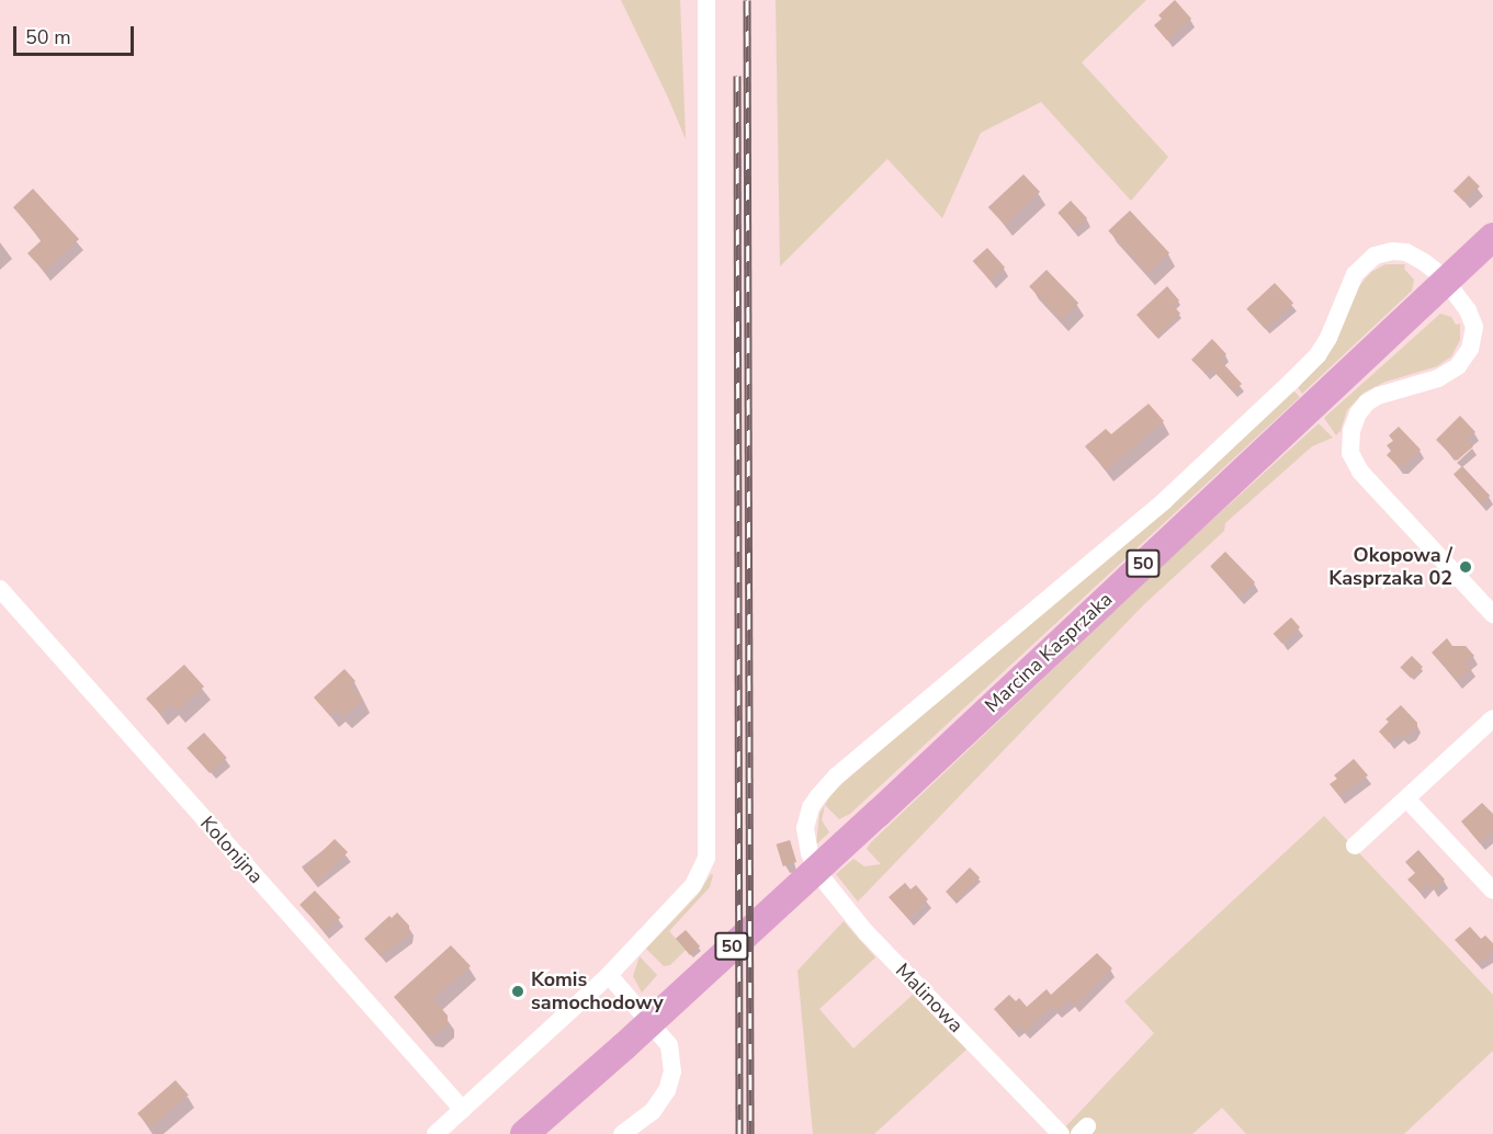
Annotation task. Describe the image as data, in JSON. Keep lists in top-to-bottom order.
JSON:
{
  "streets": {
    "main road": ["50", "Marcina Kasprzaka"],
    "street": ["Kolonijna", "Malinowa"]
  },
  "crossings": [
    ["Marcina Kasprzaka", "Malinowa"]
  ],
  "places": ["Okopowa / Kasprzaka 02", "Komis samochodowy"],
  "scale_bar": "50 m"
}
